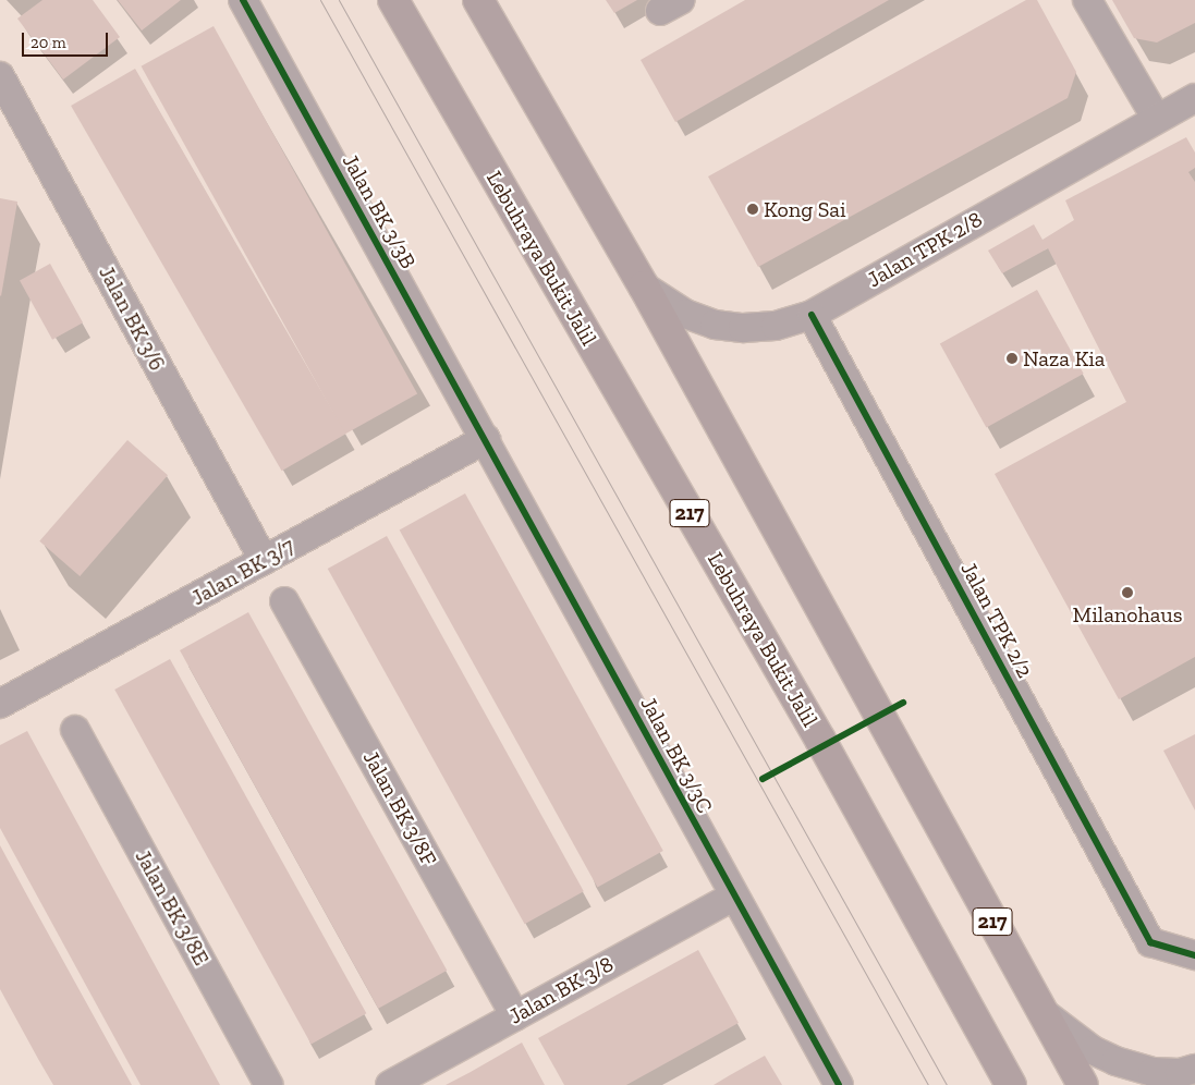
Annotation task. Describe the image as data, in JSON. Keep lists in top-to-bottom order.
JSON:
{
  "streets": {
    "highway": ["Lebuhraya Bukit Jalil", "217"],
    "street": [
      "Jalan BK 3/3B",
      "Jalan TPK 2/8",
      "Jalan BK 3/6",
      "Jalan BK 3/7",
      "Jalan TPK 2/2",
      "Jalan BK 3/3C",
      "Jalan BK 3/8F",
      "Jalan BK 3/8E",
      "Jalan BK 3/8"
    ]
  },
  "crossings": [
    ["Jalan BK 3/3B", "Jalan BK 3/7"],
    ["Jalan BK 3/3B", "Jalan BK 3/3C"],
    ["Jalan TPK 2/8", "217"],
    ["Jalan TPK 2/8", "Jalan TPK 2/2"],
    ["Jalan BK 3/6", "Jalan BK 3/7"],
    ["Jalan BK 3/7", "Jalan BK 3/3C"],
    ["Jalan BK 3/3C", "Jalan BK 3/8"],
    ["Jalan BK 3/8F", "Jalan BK 3/8"]
  ],
  "places": ["Kong Sai", "Naza Kia", "Milanohaus"],
  "scale_bar": "20 m"
}
